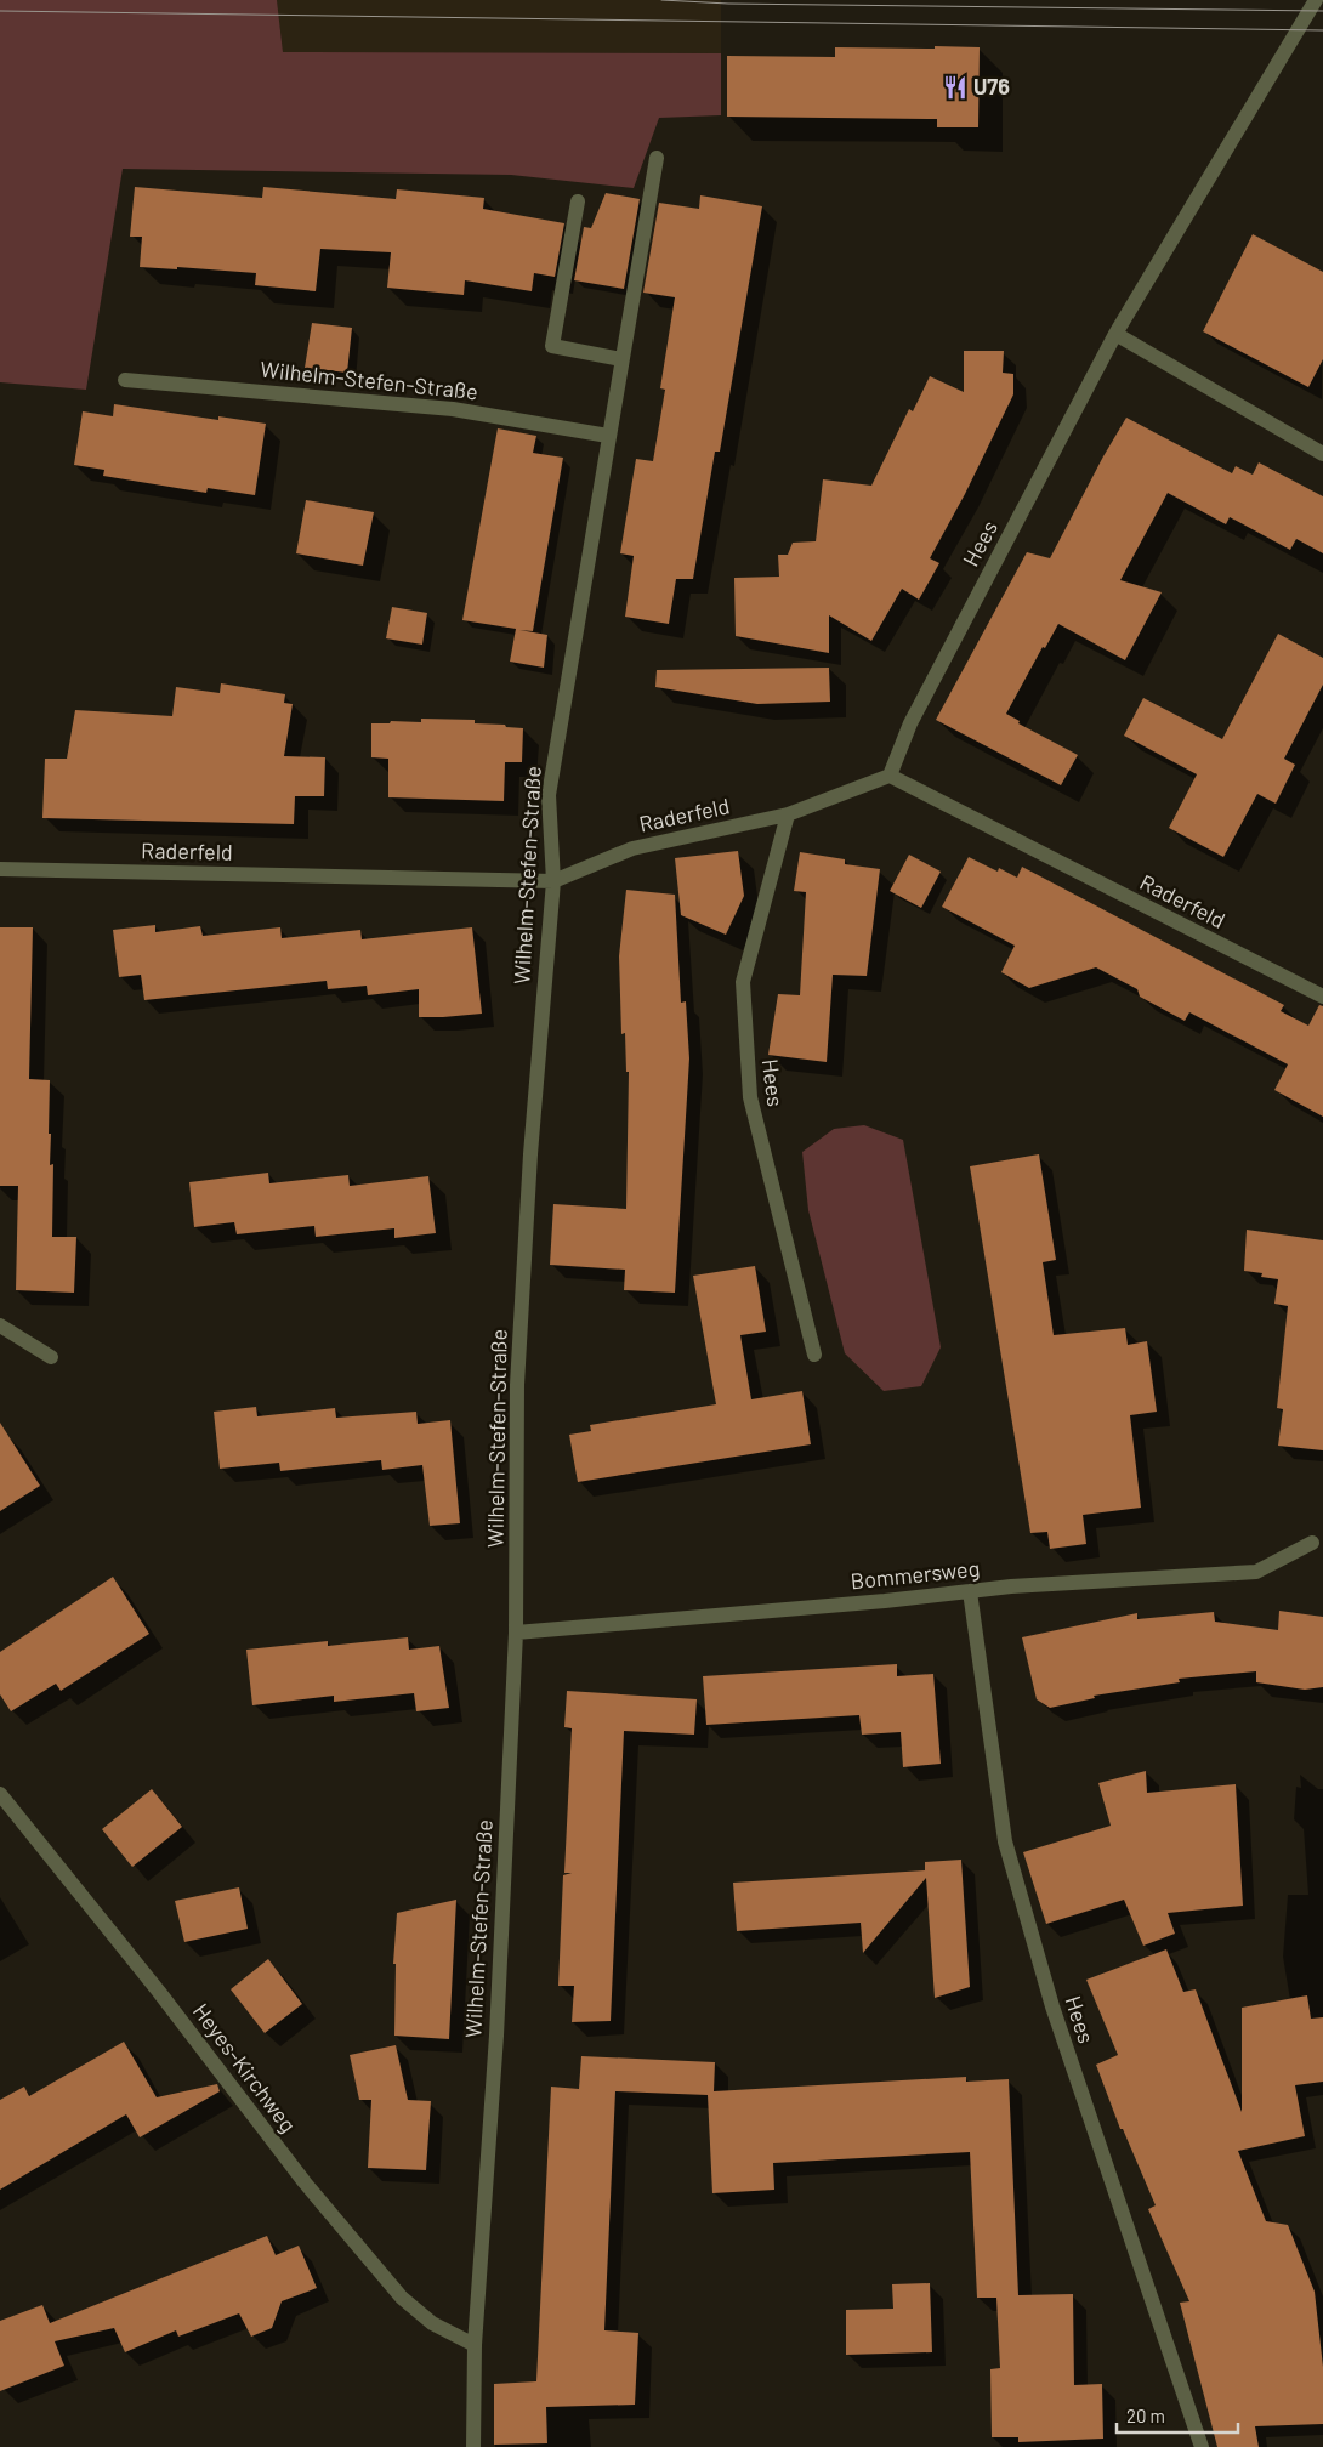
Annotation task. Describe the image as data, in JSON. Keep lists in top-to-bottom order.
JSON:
{
  "streets": {
    "street": [
      "Wilhelm-Stefen-Straße",
      "Hees",
      "Raderfeld",
      "Bommersweg",
      "Heyes-Kirchweg"
    ]
  },
  "crossings": [
    ["Wilhelm-Stefen-Straße", "Raderfeld"],
    ["Wilhelm-Stefen-Straße", "Bommersweg"],
    ["Wilhelm-Stefen-Straße", "Heyes-Kirchweg"],
    ["Hees", "Raderfeld"],
    ["Hees", "Bommersweg"]
  ],
  "places": {
    "restaurant": ["U76"]
  },
  "scale_bar": "20 m"
}
